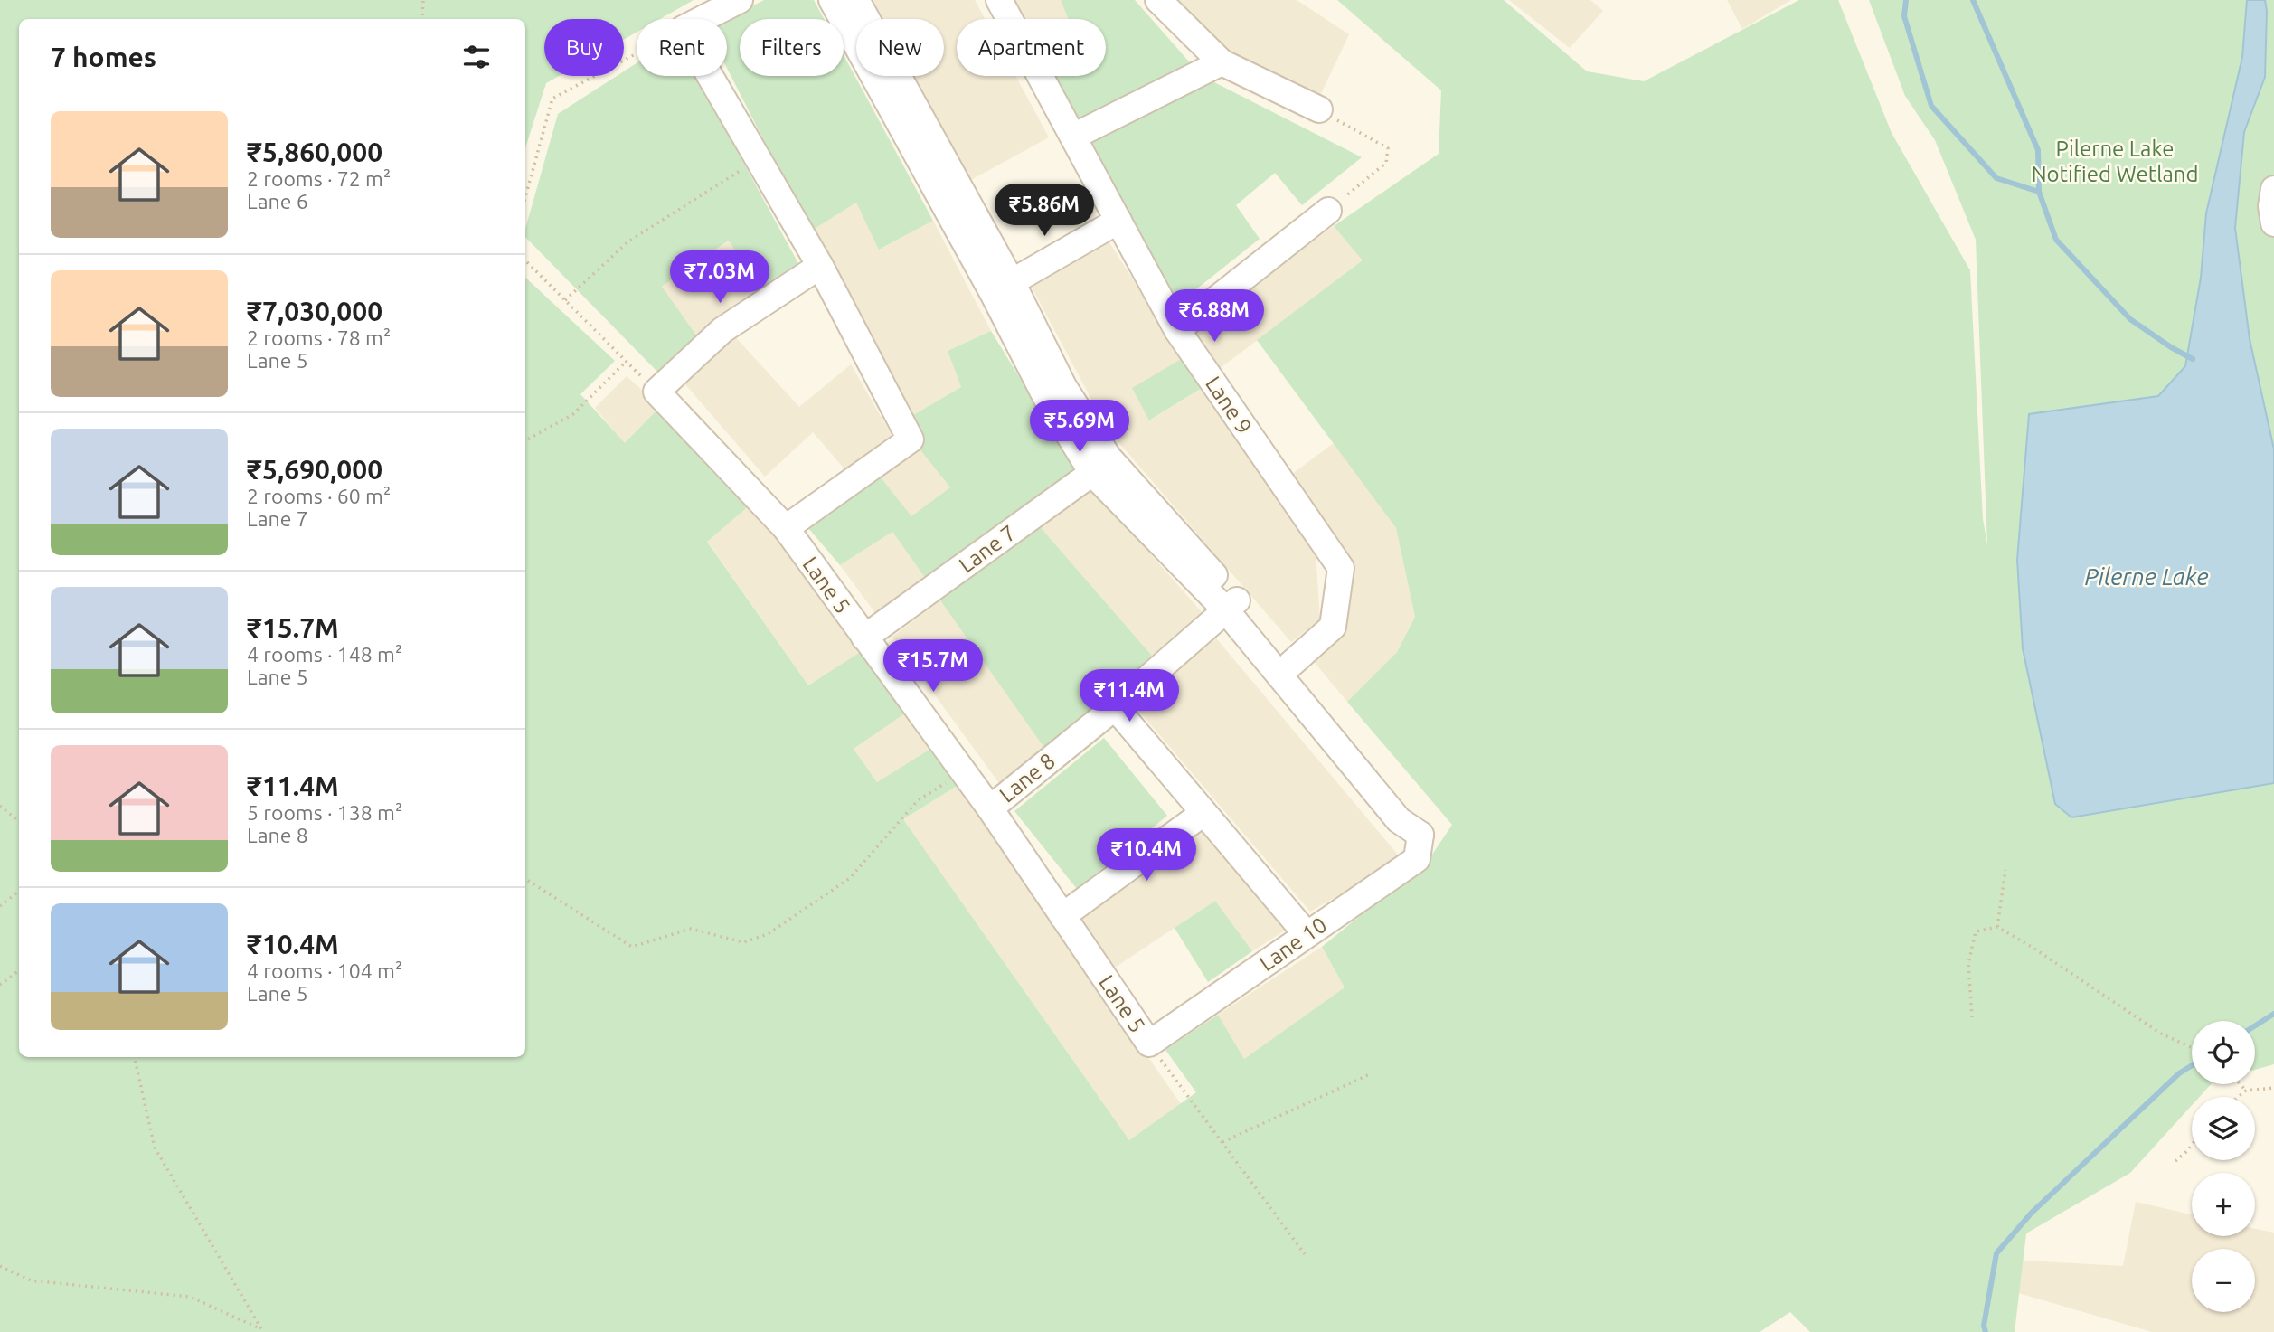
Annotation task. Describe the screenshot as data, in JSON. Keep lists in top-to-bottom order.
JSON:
{
  "streets": {
    "street": [
      "Lane 9",
      "Lane 7",
      "Lane 5",
      "Lane 8",
      "Lane 10"
    ]
  },
  "crossings": [
    ["Lane 7", "Lane 5"],
    ["Lane 5", "Lane 8"],
    ["Lane 5", "Lane 10"]
  ],
  "water": ["Pilerne Lake"],
  "parks": ["Pilerne Lake Notified Wetland"],
  "page": {
    "chip": [
      "Buy",
      "Rent",
      "Filters",
      "New",
      "Apartment"
    ],
    "heading": "7 homes",
    "list": [
      {
        "name": "₹5,860,000",
        "note": "2 rooms · 72 m² · Lane 6"
      },
      {
        "name": "₹7,030,000",
        "note": "2 rooms · 78 m² · Lane 5"
      },
      {
        "name": "₹5,690,000",
        "note": "2 rooms · 60 m² · Lane 7"
      },
      {
        "name": "₹15.7M",
        "note": "4 rooms · 148 m² · Lane 5"
      },
      {
        "name": "₹11.4M",
        "note": "5 rooms · 138 m² · Lane 8"
      },
      {
        "name": "₹10.4M",
        "note": "4 rooms · 104 m² · Lane 5"
      }
    ],
    "price": [
      "₹5.86M",
      "₹7.03M",
      "₹6.88M",
      "₹5.69M",
      "₹15.7M",
      "₹11.4M",
      "₹10.4M"
    ],
    "map_buttons": ["+", "−"]
  }
}
